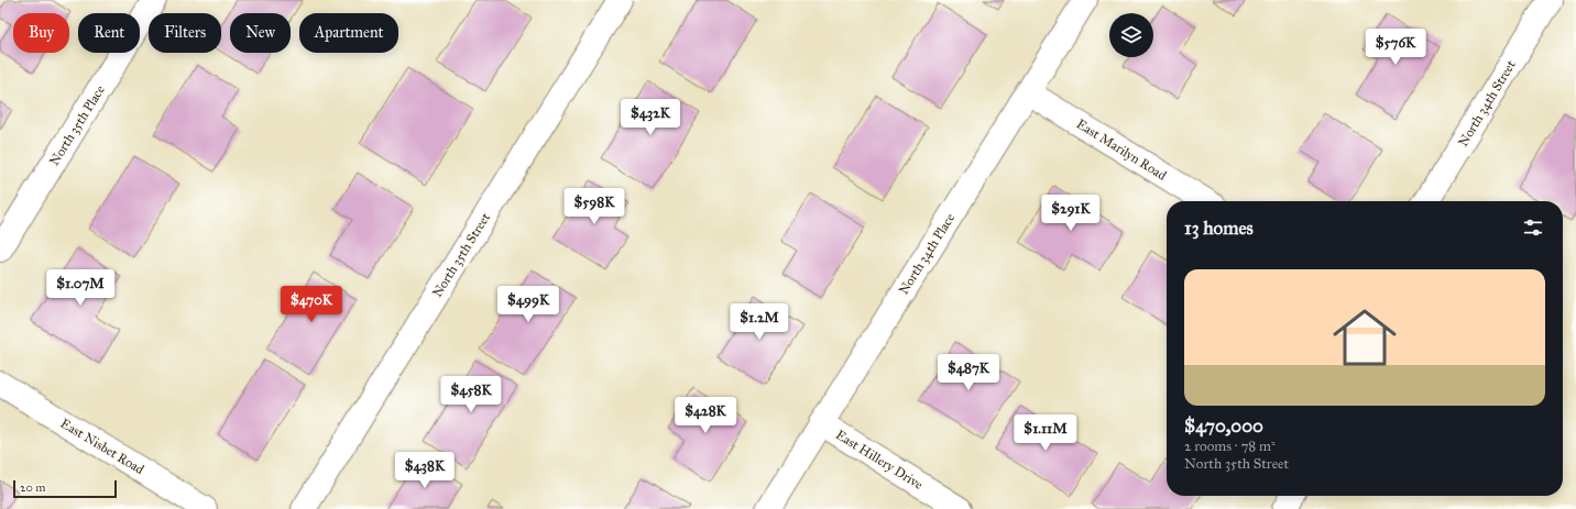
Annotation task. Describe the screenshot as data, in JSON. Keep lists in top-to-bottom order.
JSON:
{
  "streets": {
    "street": [
      "North 34th Street",
      "North 35th Place",
      "East Marilyn Road",
      "North 34th Place",
      "North 35th Street",
      "East Nisbet Road",
      "East Hillery Drive"
    ]
  },
  "crossings": [
    ["East Marilyn Road", "North 34th Place"],
    ["North 34th Place", "East Hillery Drive"]
  ],
  "scale_bar": "20 m",
  "page": {
    "chip": [
      "Buy",
      "Rent",
      "Filters",
      "New",
      "Apartment"
    ],
    "price": [
      "$576K",
      "$432K",
      "$598K",
      "$291K",
      "$1.07M",
      "$470K",
      "$499K",
      "$1.2M",
      "$487K",
      "$458K",
      "$428K",
      "$1.11M",
      "$438K"
    ],
    "heading": "13 homes",
    "list": [
      {
        "name": "$470,000",
        "note": "2 rooms · 78 m² · North 35th Street"
      }
    ],
    "scale": "20 m"
  }
}
